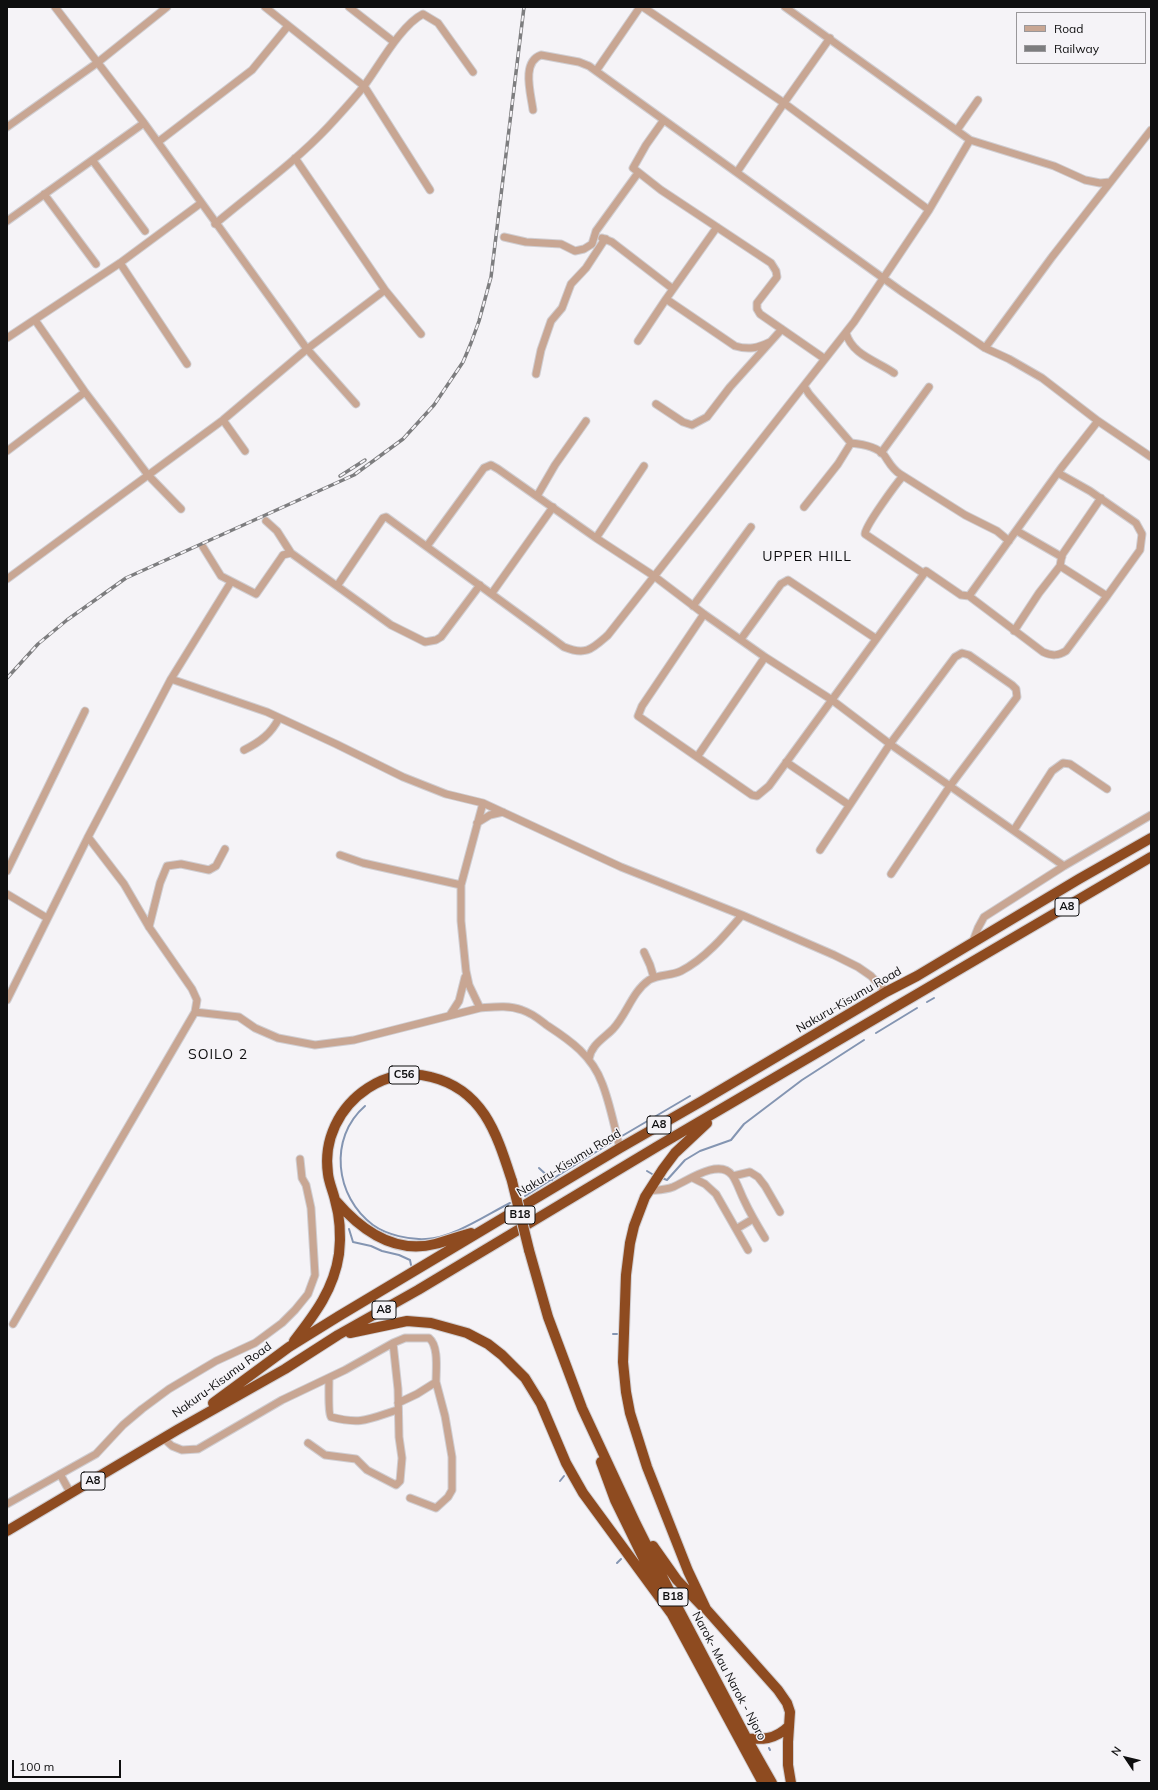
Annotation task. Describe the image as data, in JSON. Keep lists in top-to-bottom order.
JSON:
{
  "streets": {
    "highway": [
      "A8",
      "Nakuru-Kisumu Road",
      "C56",
      "B18",
      "Narok- Mau Narok - Njoro"
    ]
  },
  "crossings": [
    ["A8", "Nakuru-Kisumu Road"],
    ["C56", "Narok- Mau Narok - Njoro"]
  ],
  "districts": ["UPPER HILL", "SOILO 2"],
  "legend": ["Road", "Railway"],
  "scale_bar": "100 m",
  "north": "top left"
}
